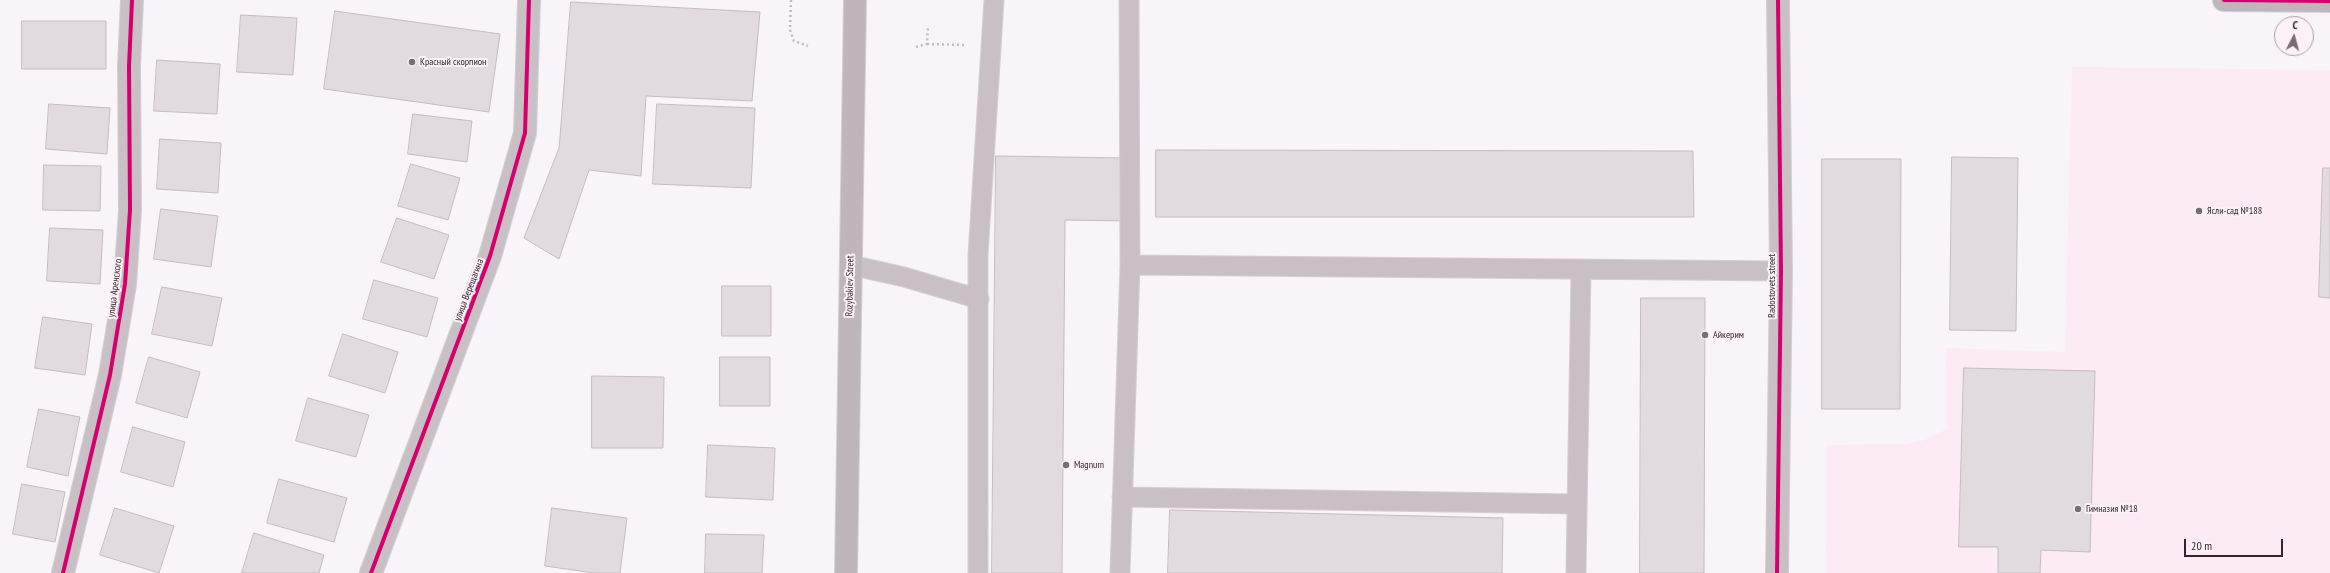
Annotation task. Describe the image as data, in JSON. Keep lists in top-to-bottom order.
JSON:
{
  "streets": {
    "main road": ["Rozybakiev Street"],
    "street": ["Radostovets street", "улица Аренского", "улица Верещагина"]
  },
  "places": [
    "Красный скорпион",
    "Ясли-сад №188",
    "Айкерим",
    "Magnum",
    "Гимназия №18"
  ],
  "scale_bar": "20 m",
  "north": "top"
}
